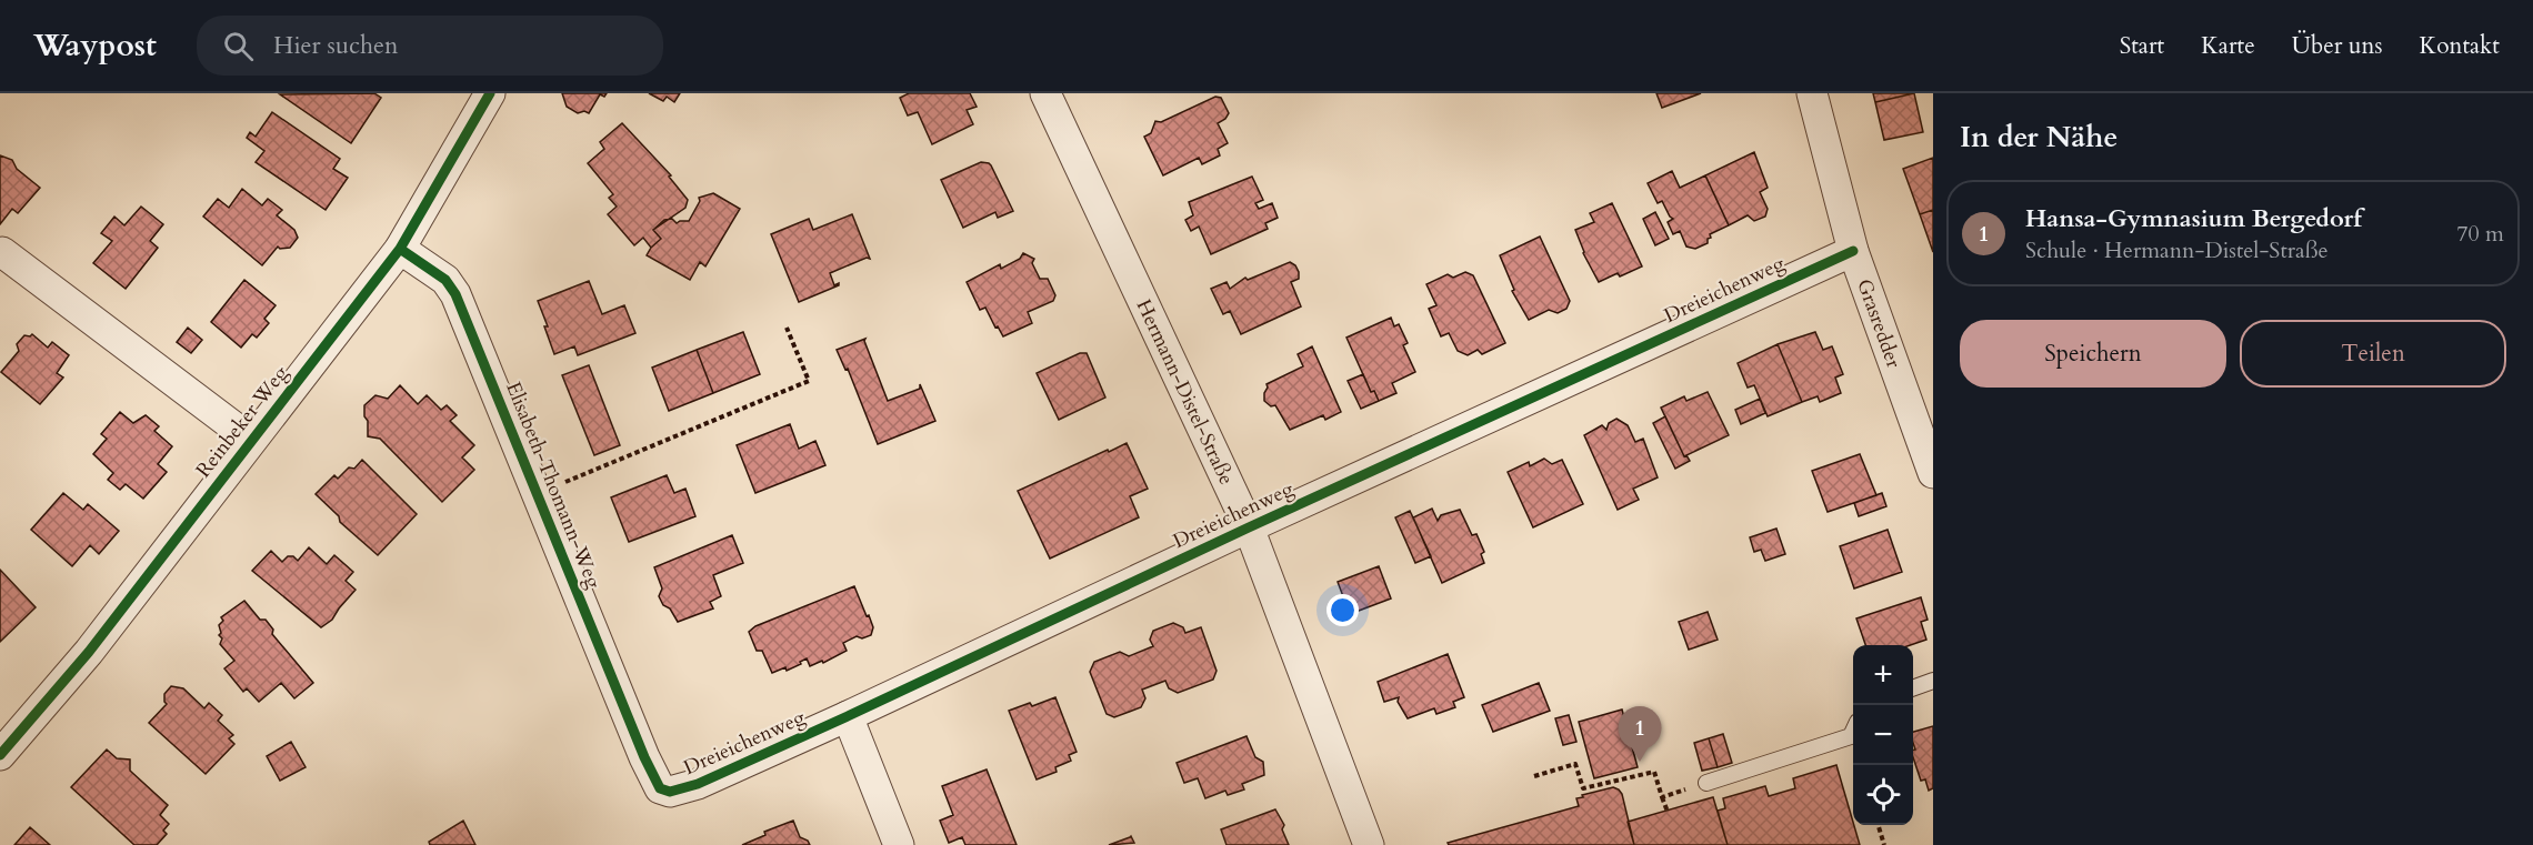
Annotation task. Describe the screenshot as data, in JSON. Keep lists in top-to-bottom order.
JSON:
{
  "streets": {
    "street": [
      "Dreieichenweg",
      "Grasredder",
      "Hermann-Distel-Straße",
      "Reinbeker Weg",
      "Elisabeth-Thomann-Weg"
    ]
  },
  "crossings": [
    ["Dreieichenweg", "Grasredder"],
    ["Dreieichenweg", "Hermann-Distel-Straße"],
    ["Dreieichenweg", "Elisabeth-Thomann-Weg"],
    ["Reinbeker Weg", "Elisabeth-Thomann-Weg"]
  ],
  "page": {
    "header": "Waypost",
    "search": "Hier suchen",
    "nav": [
      "Start",
      "Karte",
      "Über uns",
      "Kontakt"
    ],
    "heading": "In der Nähe",
    "list": [
      {
        "mark": "1",
        "name": "Hansa-Gymnasium Bergedorf",
        "note": "Schule · Hermann-Distel-Straße",
        "value": "70 m"
      }
    ],
    "buttons": ["Speichern", "Teilen"],
    "map_buttons": ["+", "−"],
    "pins": "1"
  }
}
